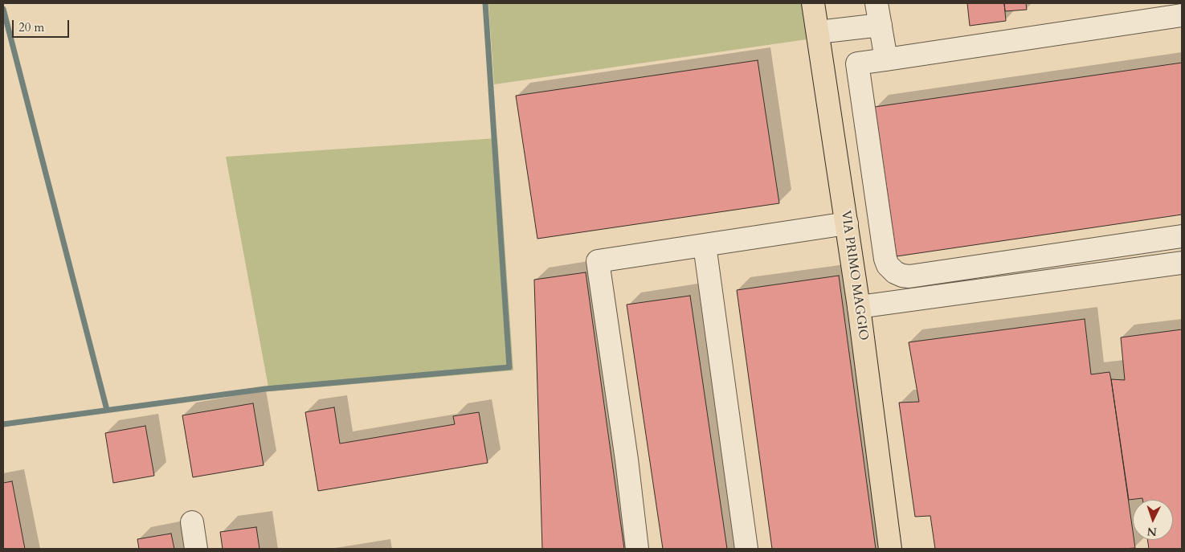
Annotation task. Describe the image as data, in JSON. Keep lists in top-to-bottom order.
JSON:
{
  "streets": {
    "main road": ["VIA PRIMO MAGGIO"]
  },
  "scale_bar": "20 m",
  "north": "bottom"
}
